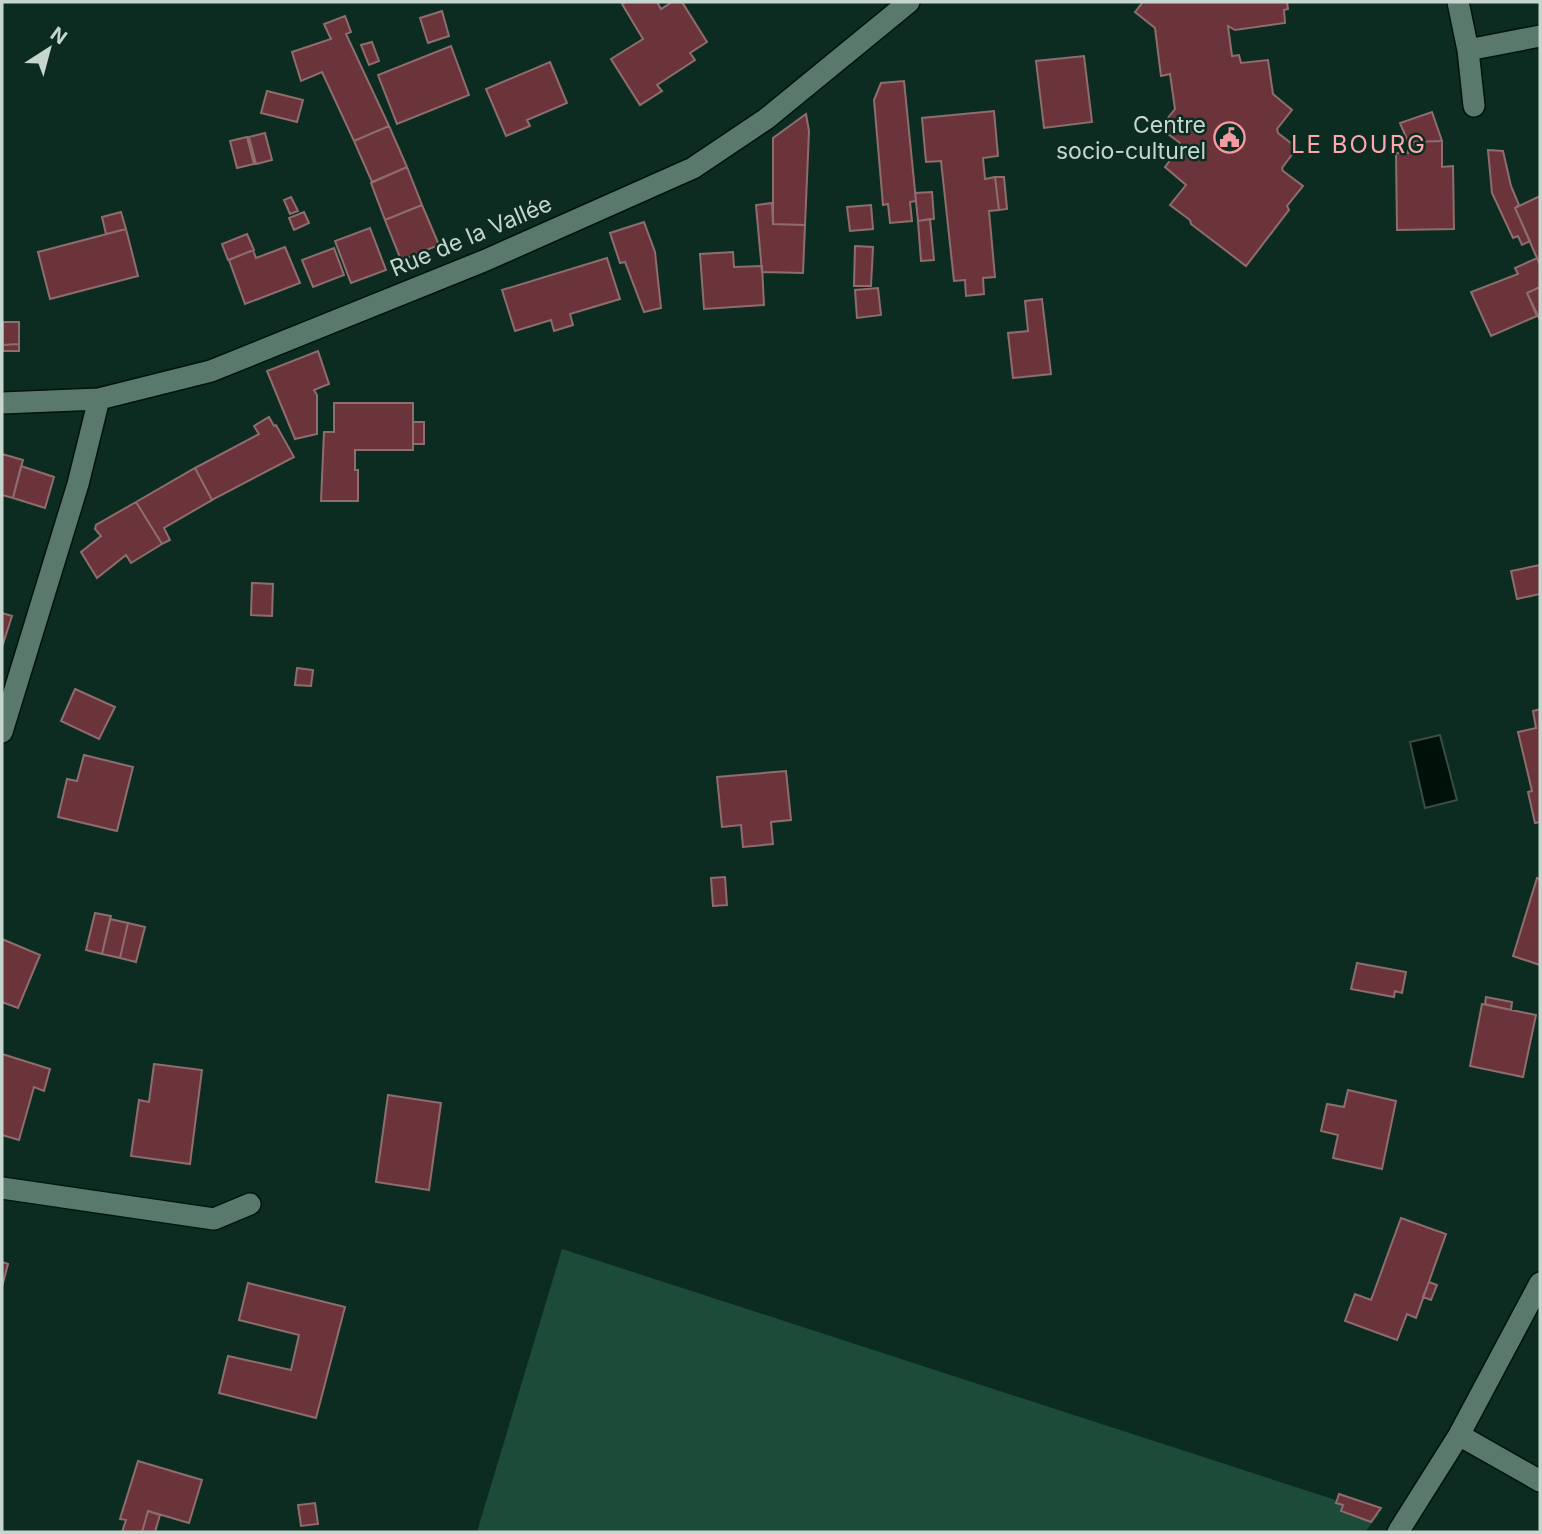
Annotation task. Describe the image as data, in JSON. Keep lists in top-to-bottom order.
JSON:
{
  "streets": {
    "street": ["Rue de la Vallée"]
  },
  "districts": ["LE BOURG"],
  "places": {
    "public building": ["Centre socio-culturel"]
  },
  "north": "top right"
}
